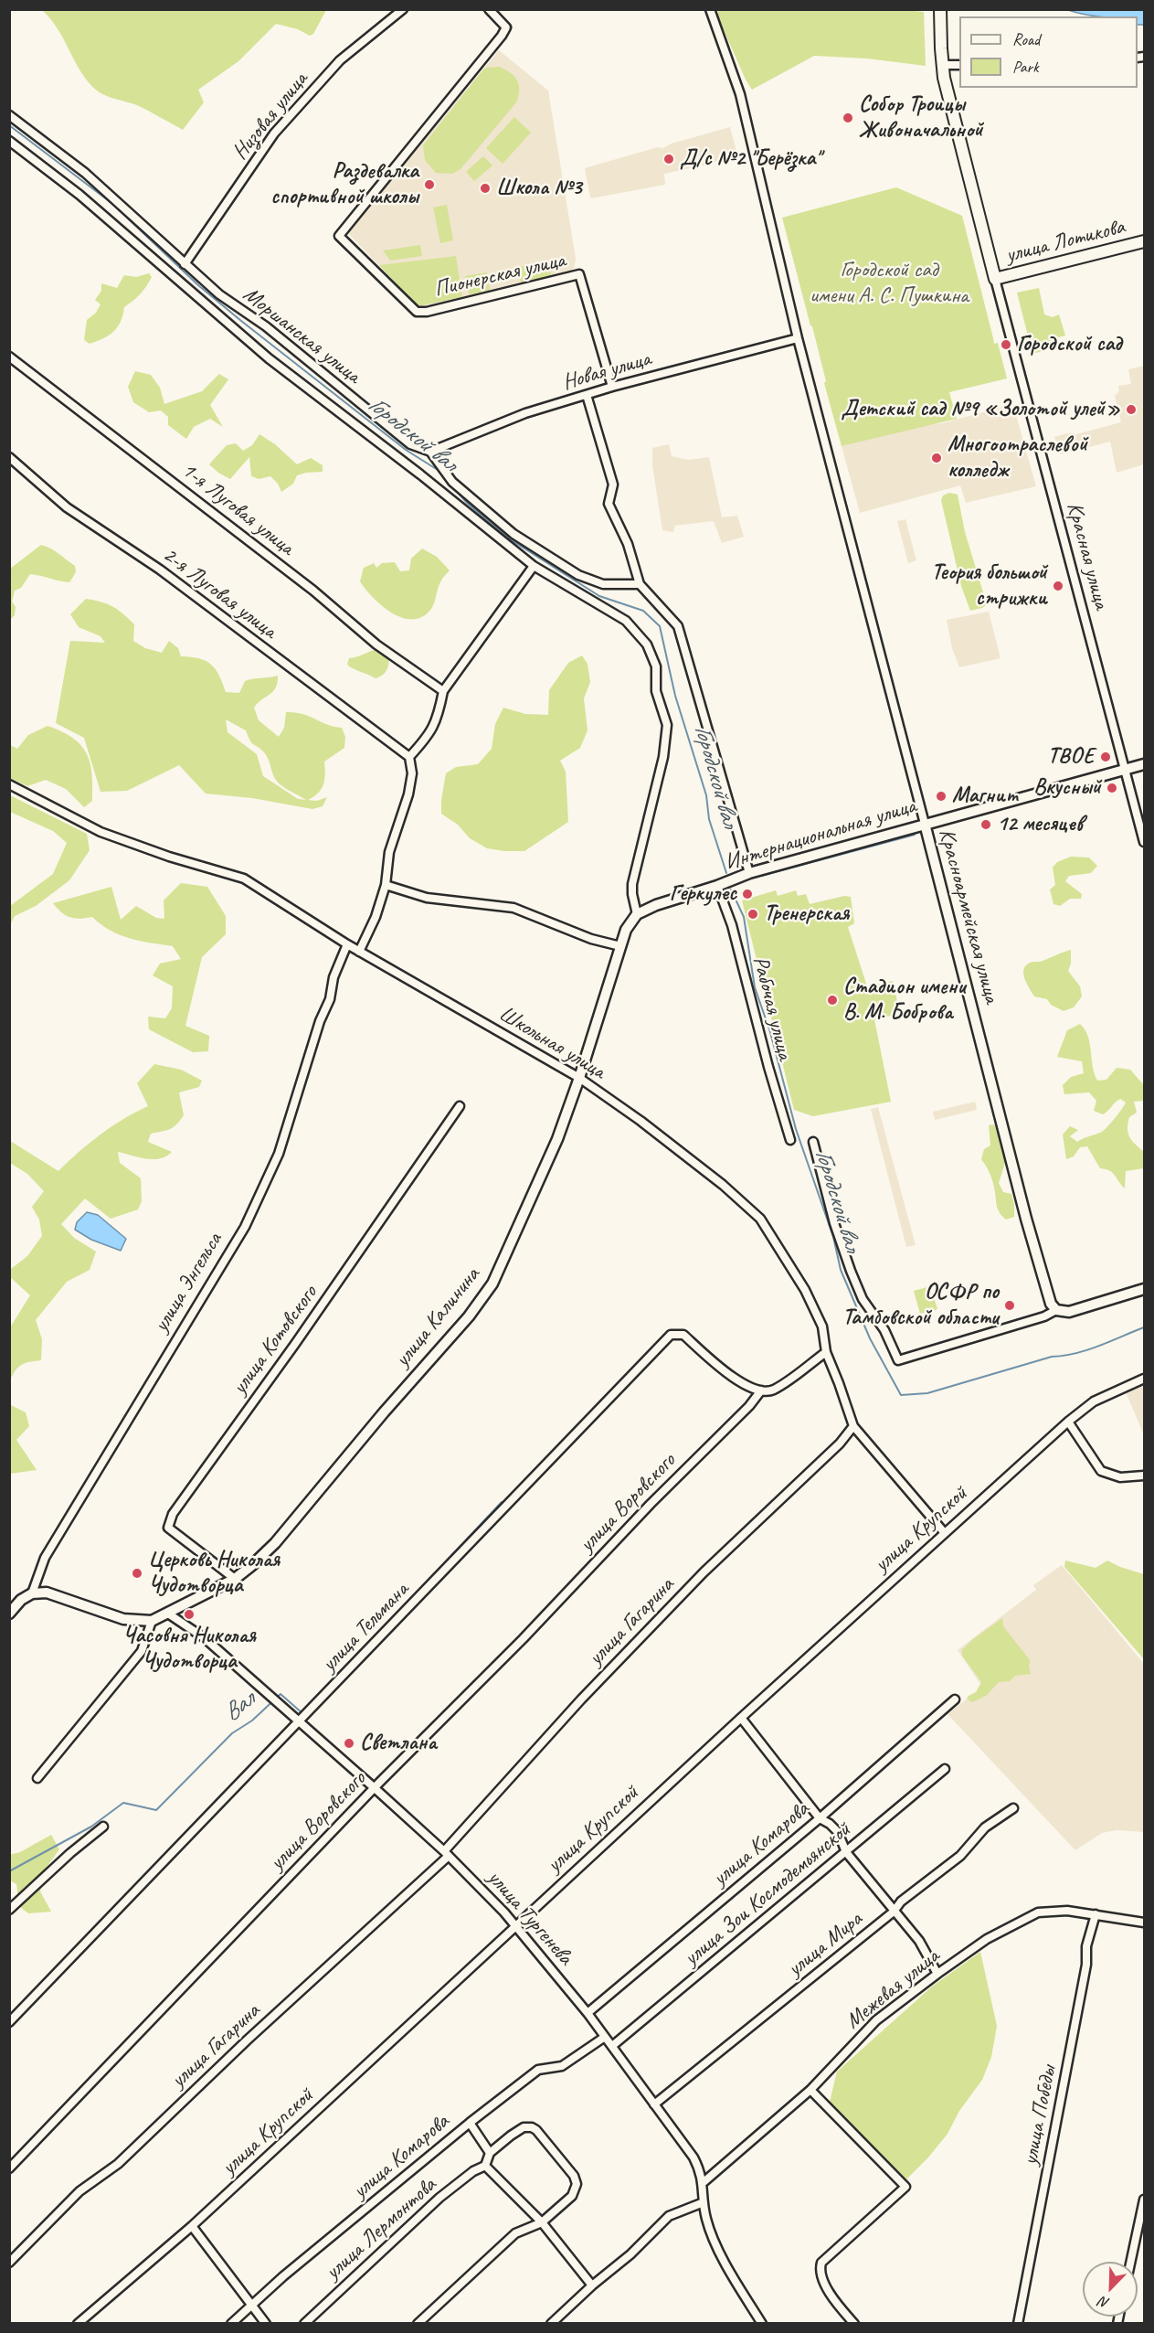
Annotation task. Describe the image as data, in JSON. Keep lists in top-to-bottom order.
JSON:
{
  "streets": {
    "main road": ["улица Лотикова"],
    "street": [
      "Низовая улица",
      "Пионерская улица",
      "Моршанская улица",
      "Новая улица",
      "1-я Луговая улица",
      "Красная улица",
      "2-я Луговая улица",
      "Интернациональная улица",
      "Красноармейская улица",
      "Рабочая улица",
      "Школьная улица",
      "улица Энгельса",
      "улица Калинина",
      "улица Котовского",
      "улица Воровского",
      "улица Крупской",
      "улица Гагарина",
      "улица Тельмана",
      "улица Комарова",
      "улица Зои Космодемьянской",
      "улица Тургенева",
      "улица Мира",
      "Межевая улица",
      "улица Победы",
      "улица Лермонтова"
    ]
  },
  "crossings": [
    ["Низовая улица", "Моршанская улица"],
    ["улица Лотикова", "Красная улица"],
    ["Пионерская улица", "Новая улица"],
    ["Моршанская улица", "Новая улица"],
    ["Моршанская улица", "Интернациональная улица"],
    ["Моршанская улица", "улица Калинина"],
    ["Новая улица", "Красноармейская улица"],
    ["Красная улица", "Интернациональная улица"],
    ["Интернациональная улица", "Красноармейская улица"],
    ["Интернациональная улица", "Рабочая улица"],
    ["Интернациональная улица", "улица Калинина"],
    ["Школьная улица", "улица Энгельса"],
    ["Школьная улица", "улица Калинина"],
    ["Школьная улица", "улица Гагарина"],
    ["улица Энгельса", "улица Калинина"],
    ["улица Калинина", "улица Котовского"],
    ["улица Калинина", "улица Тургенева"],
    ["улица Воровского", "улица Тельмана"],
    ["улица Воровского", "улица Тургенева"],
    ["улица Крупской", "улица Тургенева"],
    ["улица Гагарина", "улица Тургенева"],
    ["улица Тельмана", "улица Тургенева"],
    ["улица Комарова", "улица Тургенева"],
    ["улица Зои Космодемьянской", "улица Тургенева"],
    ["улица Тургенева", "улица Мира"],
    ["улица Тургенева", "Межевая улица"],
    ["Межевая улица", "улица Победы"]
  ],
  "water": ["Городской вал", "Вал"],
  "parks": ["Городской сад имени А. С. Пушкина"],
  "places": [
    "Собор Троицы Живоначальной",
    "Д/с №2 \"Берёзка\"",
    "Раздевалка спортивной школы",
    "Школа №3",
    "Городской сад",
    "Детский сад №9 «Золотой улей»",
    "Многоотраслевой колледж",
    "Теория большой стрижки",
    "ТВОЕ",
    "Вкусный",
    "Магнит",
    "12 месяцев",
    "Геркулес",
    "Тренерская",
    "Стадион имени В. М. Боброва",
    "ОСФР по Тамбовской области",
    "Церковь Николая Чудотворца",
    "Часовня Николая Чудотворца",
    "Светлана"
  ],
  "legend": ["Road", "Park"],
  "north": "bottom left"
}
